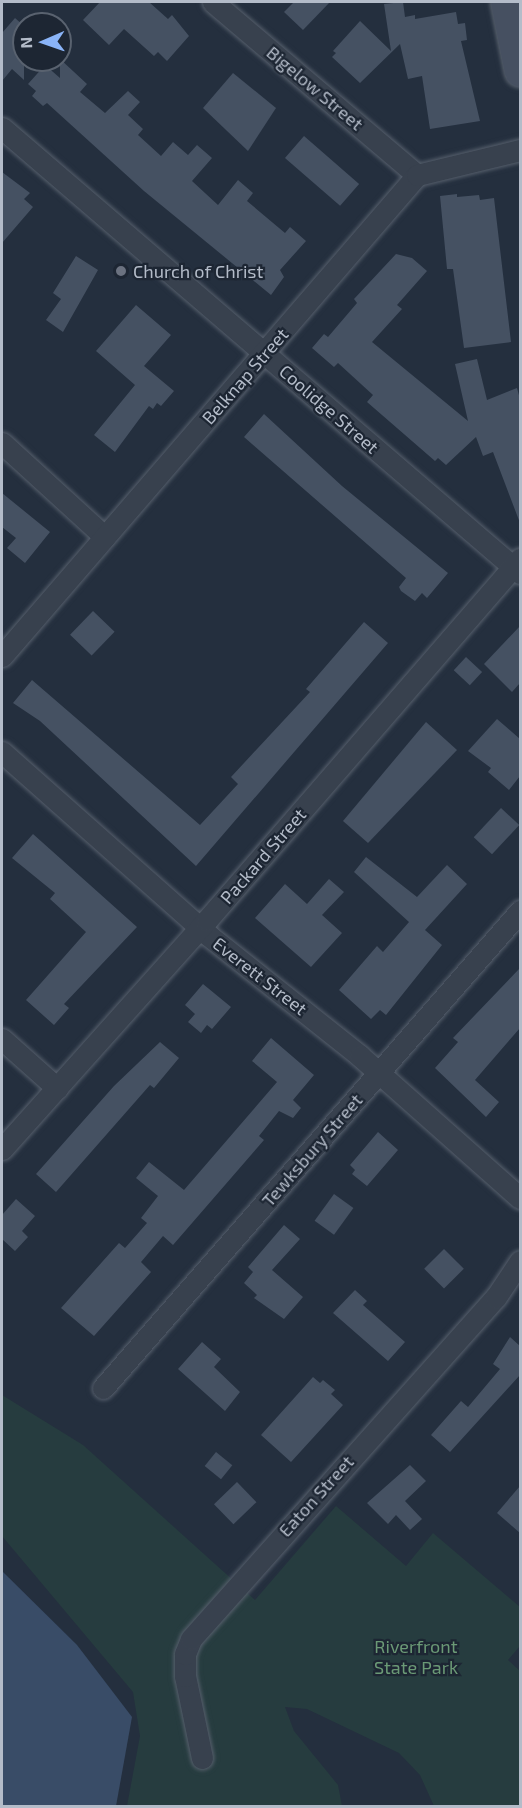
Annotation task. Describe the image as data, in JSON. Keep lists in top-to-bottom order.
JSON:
{
  "streets": {
    "street": [
      "Bigelow Street",
      "Belknap Street",
      "Coolidge Street",
      "Packard Street",
      "Everett Street",
      "Tewksbury Street",
      "Eaton Street"
    ]
  },
  "crossings": [
    ["Bigelow Street", "Belknap Street"],
    ["Belknap Street", "Coolidge Street"],
    ["Coolidge Street", "Packard Street"],
    ["Packard Street", "Everett Street"],
    ["Everett Street", "Tewksbury Street"]
  ],
  "parks": ["Riverfront State Park"],
  "places": ["Church of Christ"],
  "north": "left"
}
